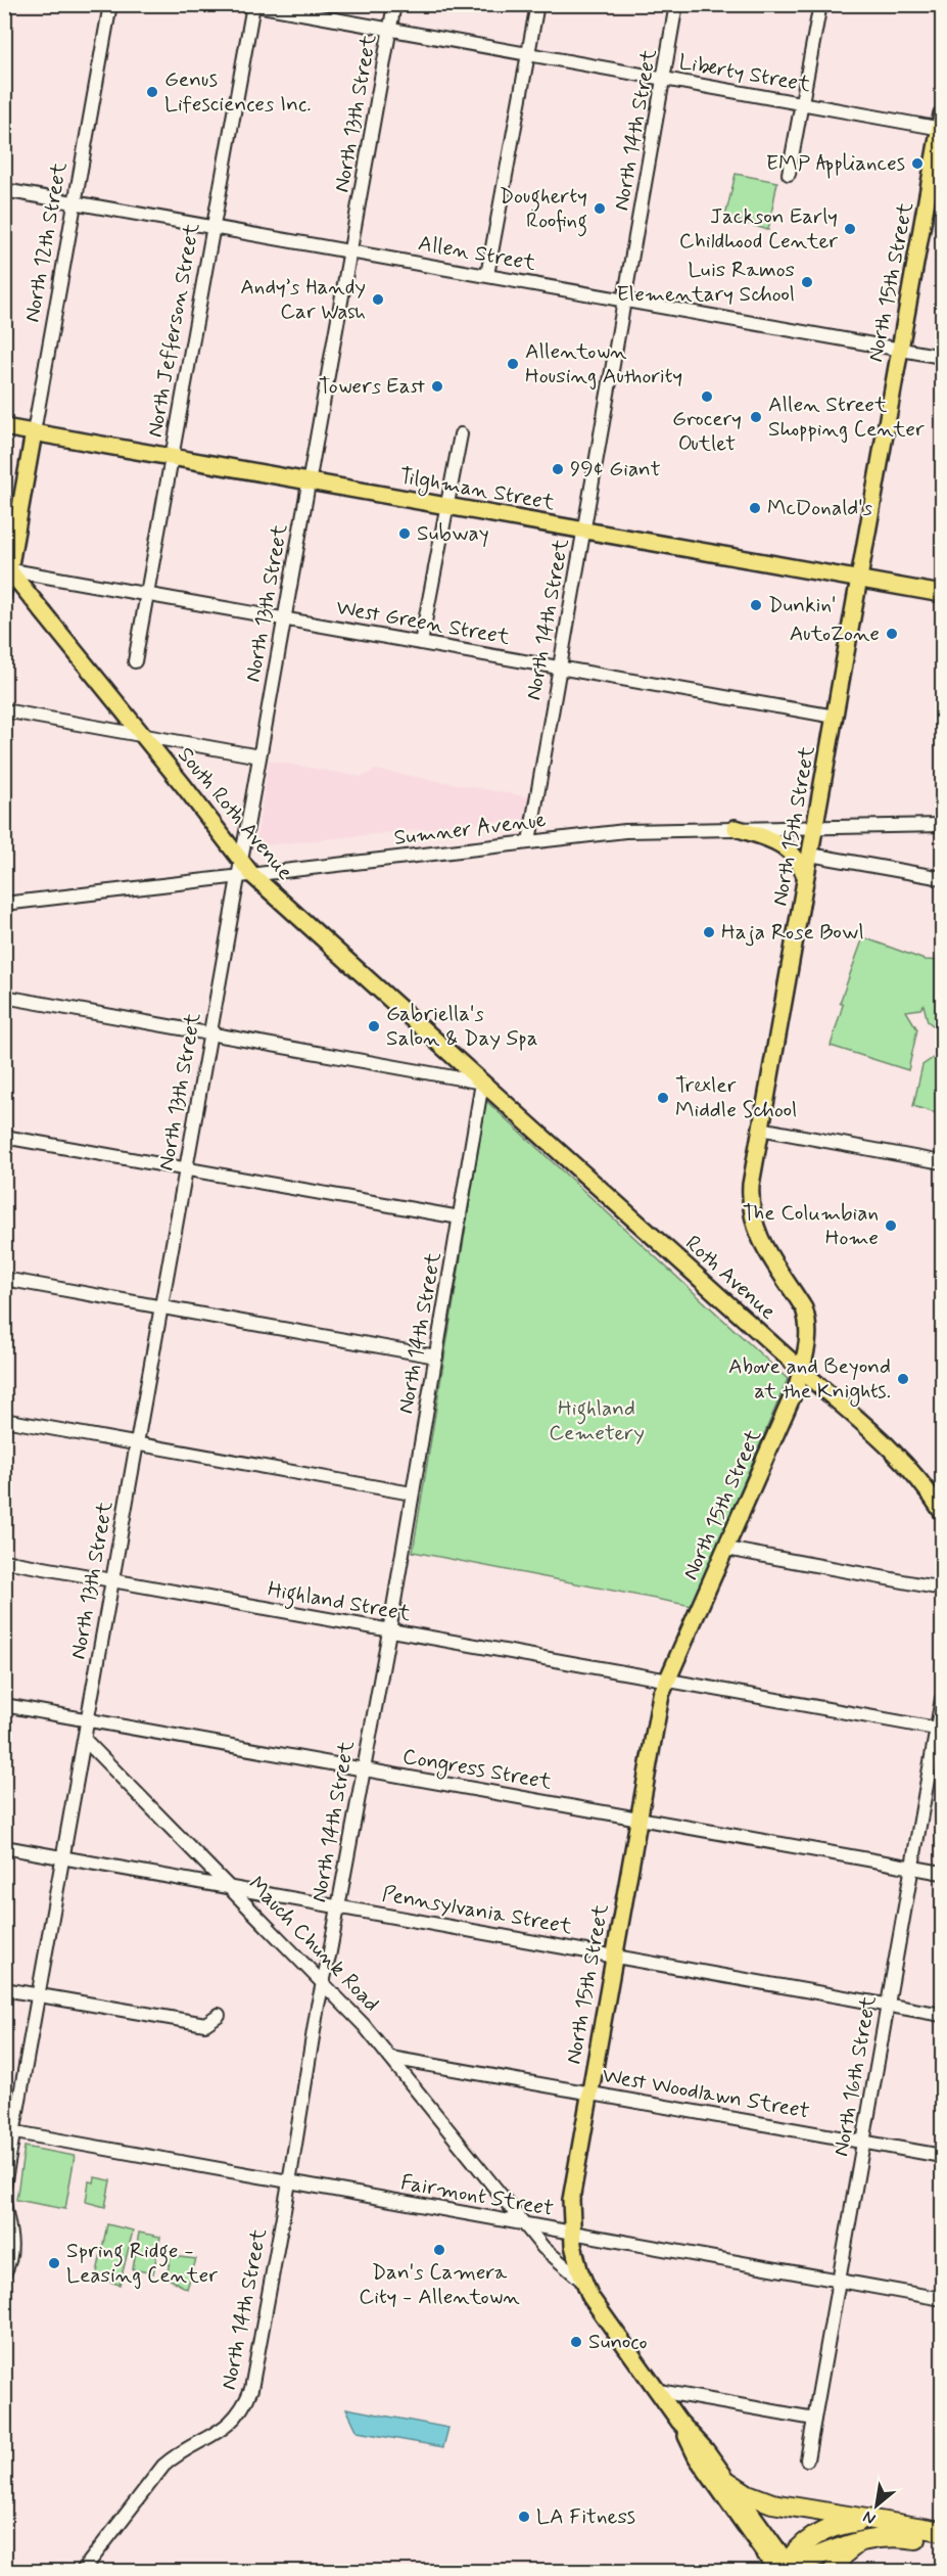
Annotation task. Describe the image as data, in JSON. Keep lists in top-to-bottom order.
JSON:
{
  "streets": {
    "main road": [
      "North 12th Street",
      "North 15th Street",
      "Tilghman Street",
      "South Roth Avenue",
      "Roth Avenue",
      "Mauch Chunk Road"
    ],
    "street": [
      "Liberty Street",
      "North 13th Street",
      "North 14th Street",
      "Allen Street",
      "North Jefferson Street",
      "West Green Street",
      "Sumner Avenue",
      "Highland Street",
      "Congress Street",
      "Pennsylvania Street",
      "North 16th Street",
      "West Woodlawn Street",
      "Fairmont Street"
    ]
  },
  "crossings": [
    ["Liberty Street", "North 13th Street"],
    ["Liberty Street", "North 14th Street"],
    ["Liberty Street", "North 15th Street"],
    ["Liberty Street", "North Jefferson Street"],
    ["North 13th Street", "Allen Street"],
    ["North 13th Street", "Tilghman Street"],
    ["North 13th Street", "West Green Street"],
    ["North 13th Street", "South Roth Avenue"],
    ["North 13th Street", "Sumner Avenue"],
    ["North 13th Street", "Highland Street"],
    ["North 13th Street", "Congress Street"],
    ["North 13th Street", "Pennsylvania Street"],
    ["North 13th Street", "Mauch Chunk Road"],
    ["North 13th Street", "Fairmont Street"],
    ["North 14th Street", "Allen Street"],
    ["North 14th Street", "Tilghman Street"],
    ["North 14th Street", "West Green Street"],
    ["North 14th Street", "South Roth Avenue"],
    ["North 14th Street", "Sumner Avenue"],
    ["North 14th Street", "Roth Avenue"],
    ["North 14th Street", "Highland Street"],
    ["North 14th Street", "Congress Street"],
    ["North 14th Street", "Pennsylvania Street"],
    ["North 14th Street", "Mauch Chunk Road"],
    ["North 14th Street", "Fairmont Street"],
    ["North 12th Street", "Allen Street"],
    ["North 12th Street", "Tilghman Street"],
    ["North 12th Street", "West Green Street"],
    ["North 12th Street", "South Roth Avenue"],
    ["Allen Street", "North 15th Street"],
    ["Allen Street", "North Jefferson Street"],
    ["North 15th Street", "Tilghman Street"],
    ["North 15th Street", "West Green Street"],
    ["North 15th Street", "Sumner Avenue"],
    ["North 15th Street", "Roth Avenue"],
    ["North 15th Street", "Highland Street"],
    ["North 15th Street", "Congress Street"],
    ["North 15th Street", "Pennsylvania Street"],
    ["North 15th Street", "Mauch Chunk Road"],
    ["North 15th Street", "West Woodlawn Street"],
    ["North 15th Street", "Fairmont Street"],
    ["North Jefferson Street", "Tilghman Street"],
    ["North Jefferson Street", "West Green Street"],
    ["West Green Street", "South Roth Avenue"],
    ["South Roth Avenue", "Sumner Avenue"],
    ["South Roth Avenue", "Roth Avenue"],
    ["Highland Street", "North 16th Street"],
    ["Congress Street", "North 16th Street"],
    ["Pennsylvania Street", "Mauch Chunk Road"],
    ["Pennsylvania Street", "North 16th Street"],
    ["Mauch Chunk Road", "West Woodlawn Street"],
    ["Mauch Chunk Road", "Fairmont Street"],
    ["North 16th Street", "West Woodlawn Street"],
    ["North 16th Street", "Fairmont Street"]
  ],
  "parks": ["Highland Cemetery"],
  "places": [
    "Genus Lifesciences Inc.",
    "EMP Appliances",
    "Dougherty Roofing",
    "Jackson Early Childhood Center",
    "Luis Ramos Elementary School",
    "Andy’s Handy Car Wash",
    "Allentown Housing Authority",
    "Towers East",
    "Grocery Outlet",
    "Allen Street Shopping Center",
    "99¢ Giant",
    "McDonald's",
    "Subway",
    "Dunkin'",
    "AutoZone",
    "Haja Rose Bowl",
    "Gabriella's Salon & Day Spa",
    "Trexler Middle School",
    "The Columbian Home",
    "Above and Beyond at the Knights.",
    "Dan's Camera City - Allentown",
    "Spring Ridge - Leasing Center",
    "Sunoco",
    "LA Fitness"
  ],
  "north": "bottom left"
}
